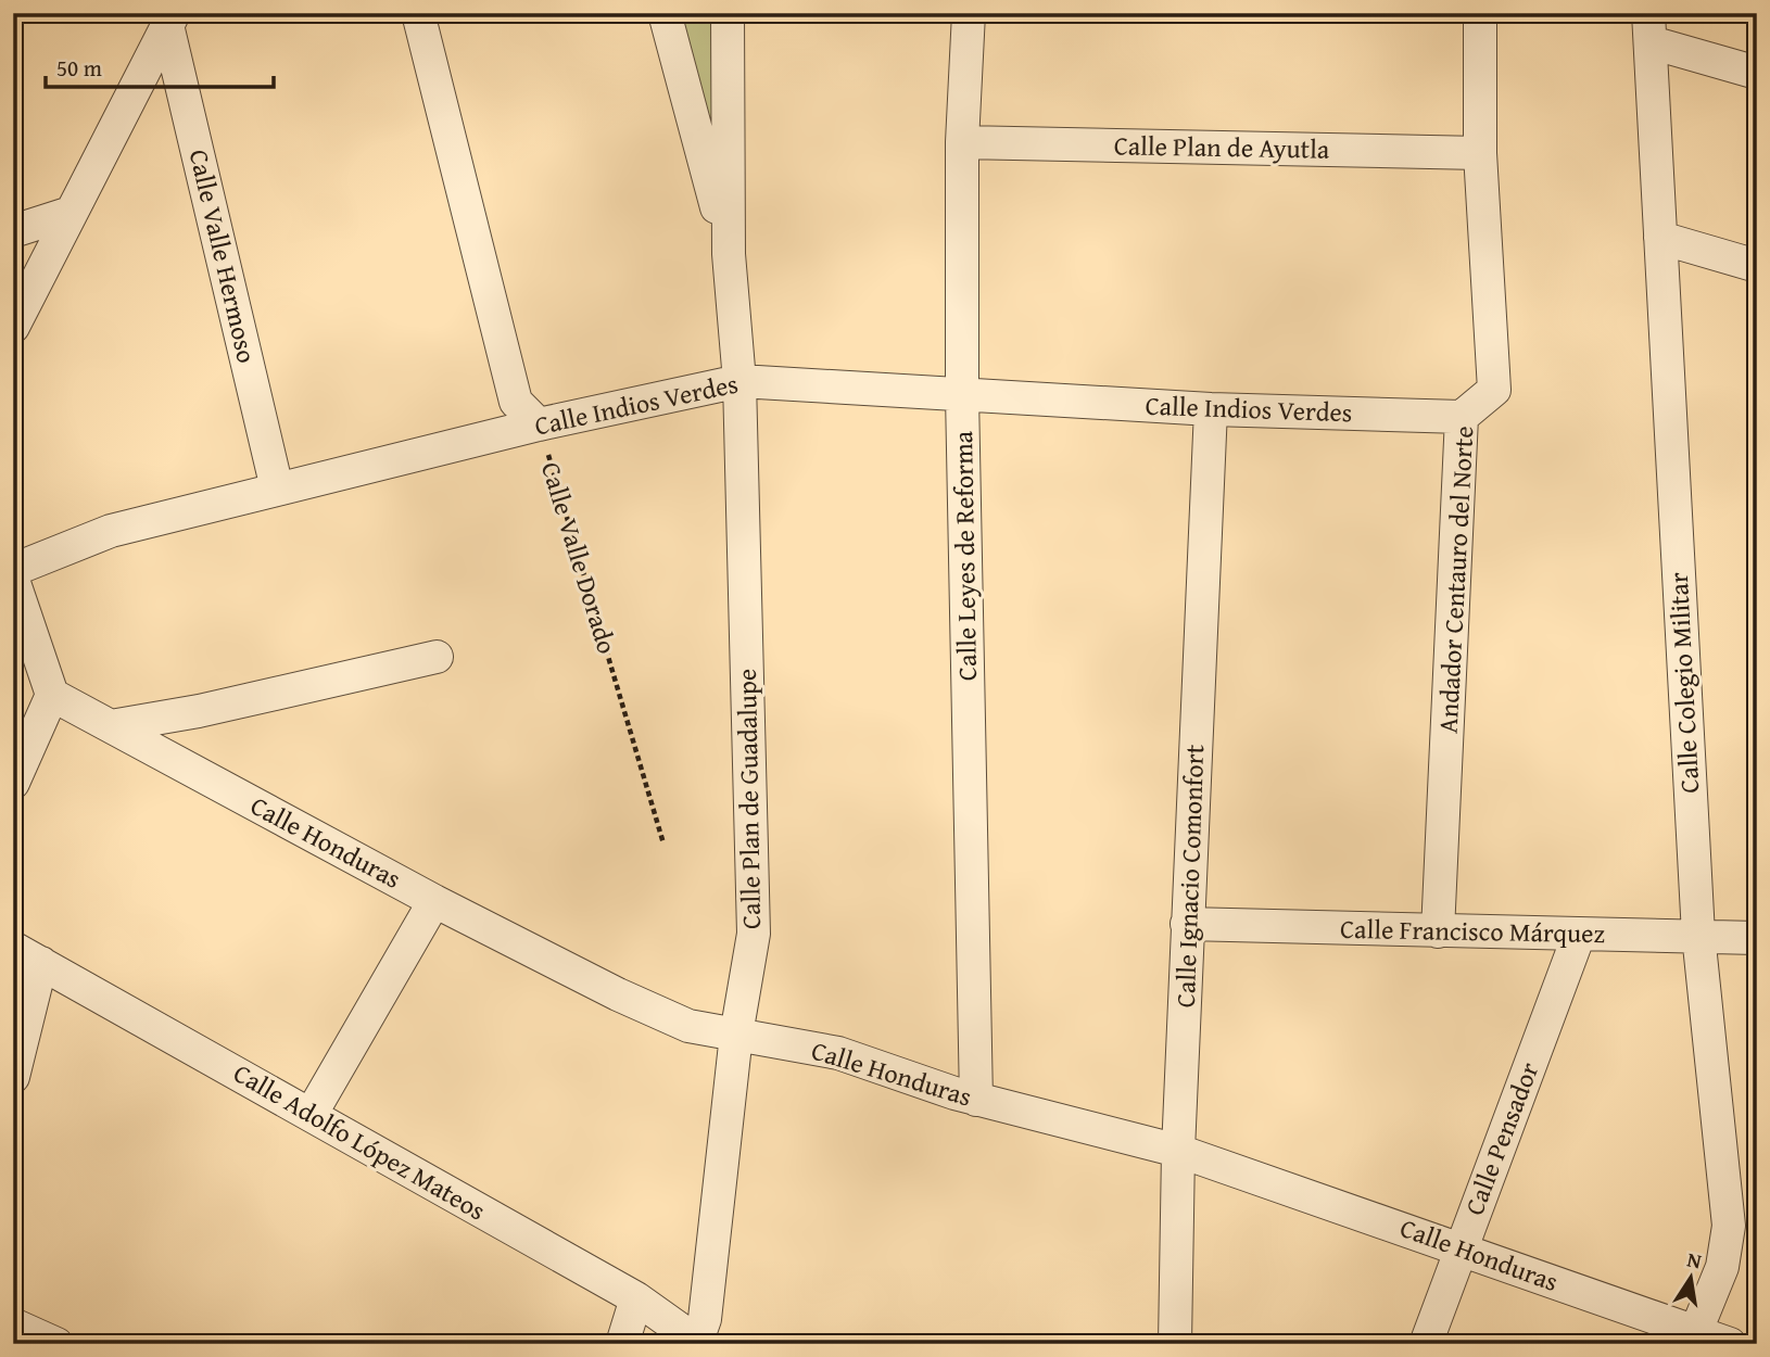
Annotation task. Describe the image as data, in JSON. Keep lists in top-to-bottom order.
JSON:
{
  "streets": {
    "street": [
      "Calle Plan de Ayutla",
      "Calle Valle Hermoso",
      "Calle Indios Verdes",
      "Calle Leyes de Reforma",
      "Andador Centauro del Norte",
      "Calle Colegio Militar",
      "Calle Plan de Guadalupe",
      "Calle Honduras",
      "Calle Ignacio Comonfort",
      "Calle Francisco Márquez",
      "Calle Pensador",
      "Calle Adolfo López Mateos"
    ],
    "path": ["Calle Valle Dorado"]
  },
  "crossings": [
    ["Calle Plan de Ayutla", "Calle Leyes de Reforma"],
    ["Calle Plan de Ayutla", "Andador Centauro del Norte"],
    ["Calle Valle Hermoso", "Calle Indios Verdes"],
    ["Calle Indios Verdes", "Calle Leyes de Reforma"],
    ["Calle Indios Verdes", "Calle Valle Dorado"],
    ["Calle Indios Verdes", "Andador Centauro del Norte"],
    ["Calle Indios Verdes", "Calle Plan de Guadalupe"],
    ["Calle Indios Verdes", "Calle Ignacio Comonfort"],
    ["Calle Leyes de Reforma", "Calle Honduras"],
    ["Andador Centauro del Norte", "Calle Francisco Márquez"],
    ["Calle Colegio Militar", "Calle Honduras"],
    ["Calle Colegio Militar", "Calle Francisco Márquez"],
    ["Calle Plan de Guadalupe", "Calle Honduras"],
    ["Calle Plan de Guadalupe", "Calle Adolfo López Mateos"],
    ["Calle Honduras", "Calle Ignacio Comonfort"],
    ["Calle Honduras", "Calle Pensador"],
    ["Calle Ignacio Comonfort", "Calle Francisco Márquez"],
    ["Calle Francisco Márquez", "Calle Pensador"]
  ],
  "scale_bar": "50 m",
  "north": "top"
}
